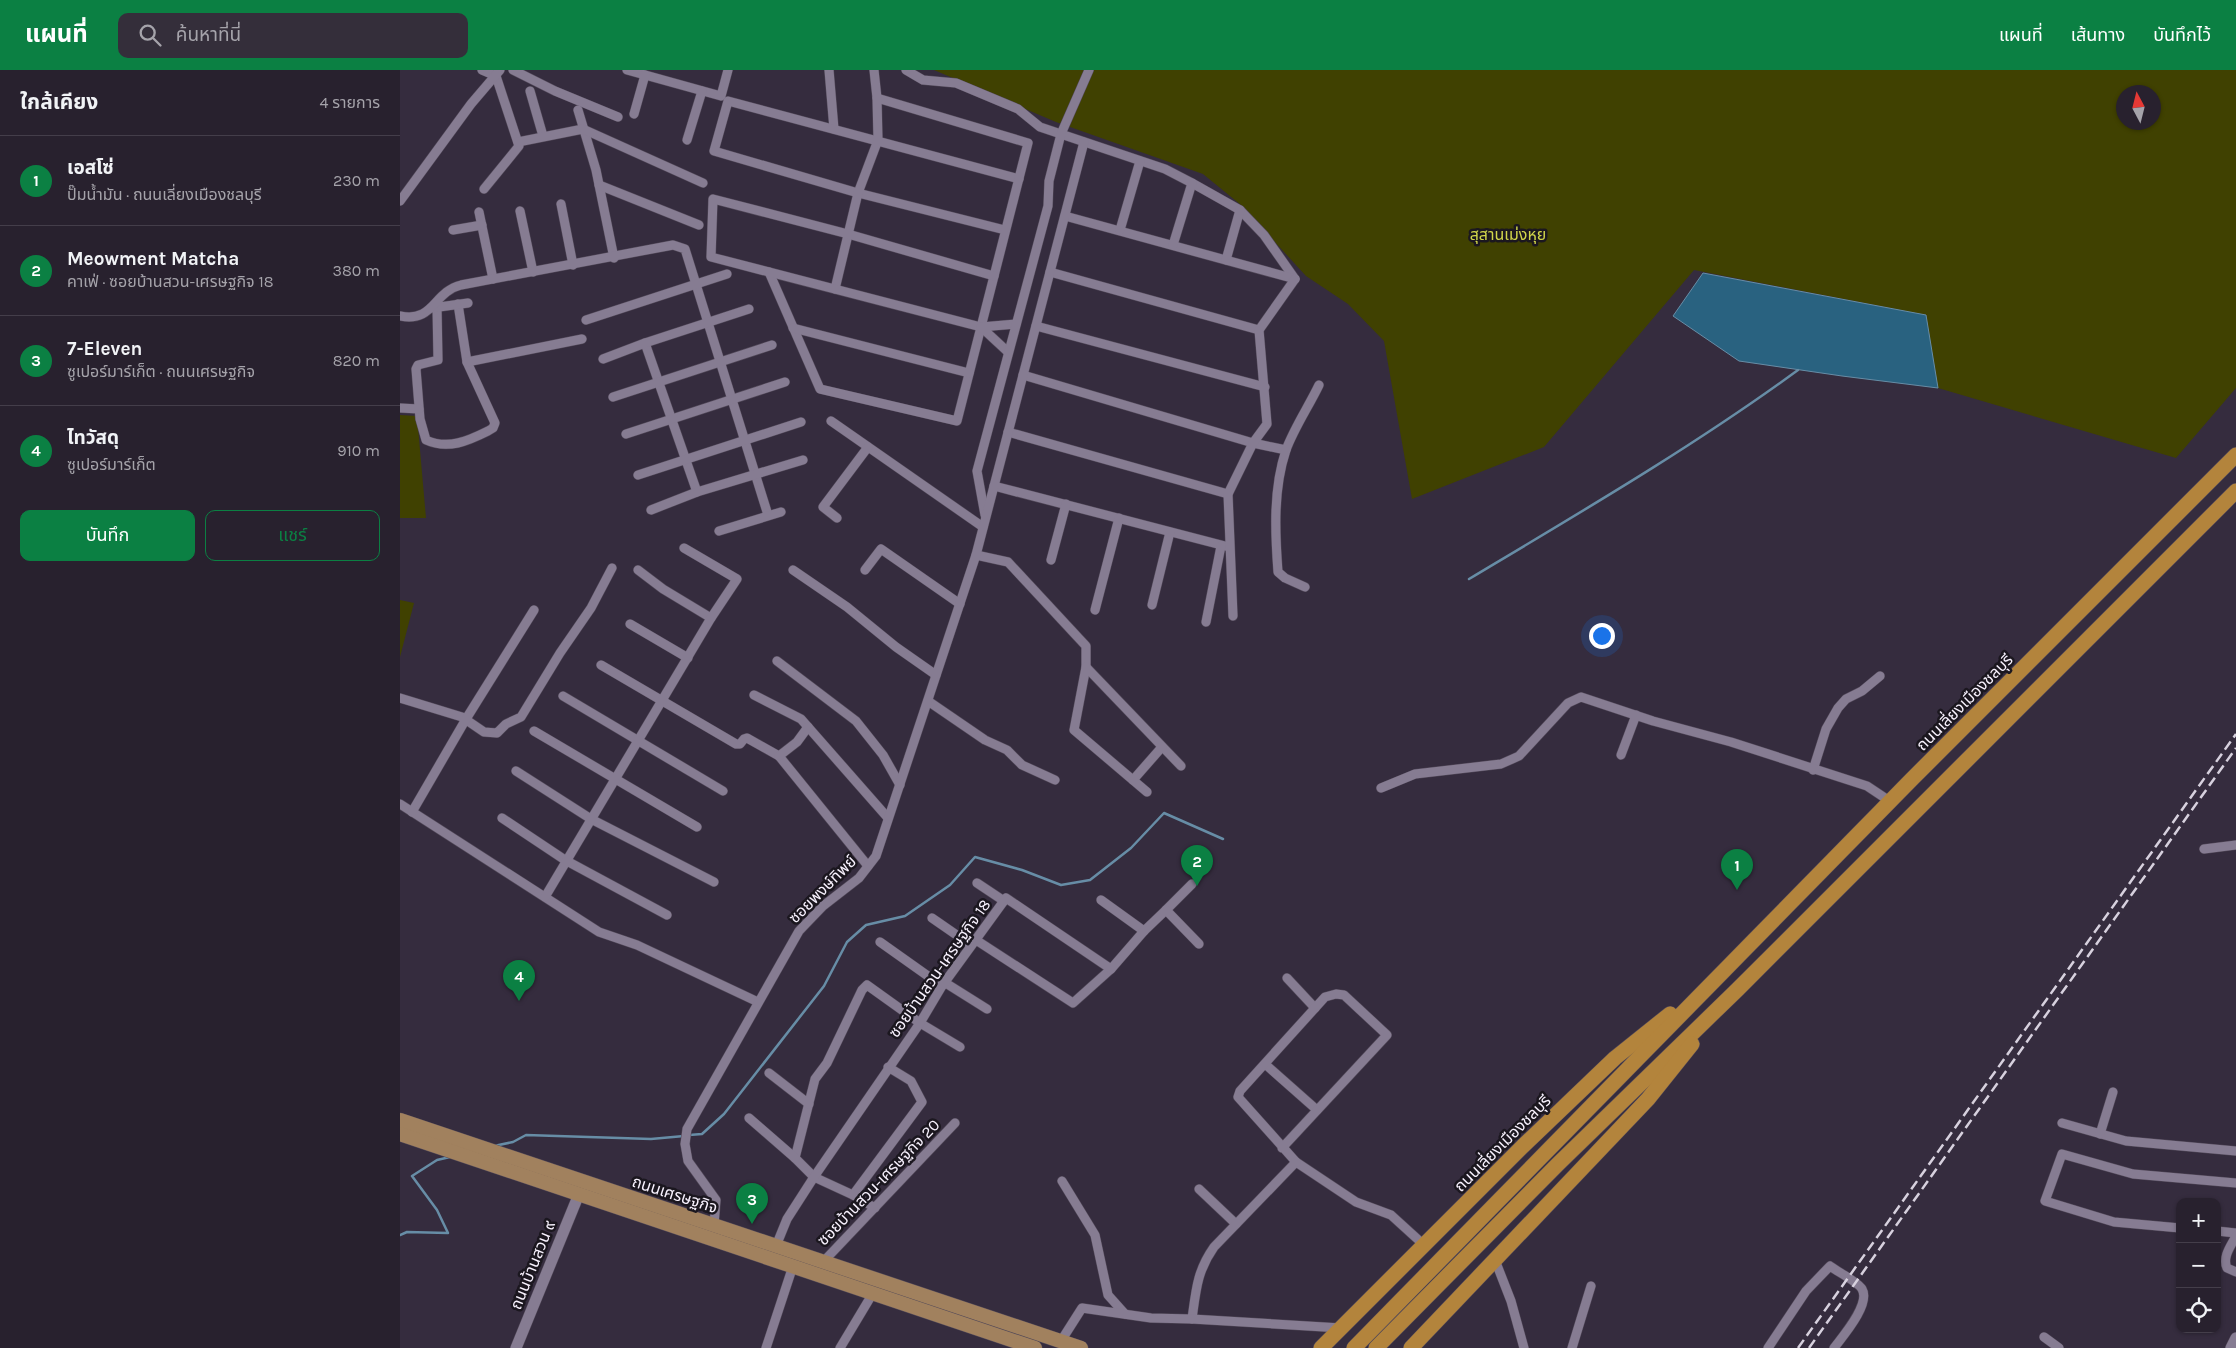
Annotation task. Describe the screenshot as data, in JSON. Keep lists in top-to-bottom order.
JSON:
{
  "streets": {
    "highway": ["ถนนเลี่ยงเมืองชลบุรี"],
    "main road": ["ถนนเศรษฐกิจ"],
    "street": [
      "ซอยพงษ์ทิพย์",
      "ซอยบ้านสวน-เศรษฐกิจ 18",
      "ซอยบ้านสวน-เศรษฐกิจ 20",
      "ถนนบ้านสวน ๙"
    ]
  },
  "crossings": [
    ["ซอยพงษ์ทิพย์", "ถนนเศรษฐกิจ"],
    ["ซอยบ้านสวน-เศรษฐกิจ 18", "ถนนเศรษฐกิจ"],
    ["ซอยบ้านสวน-เศรษฐกิจ 20", "ถนนเศรษฐกิจ"],
    ["ถนนเศรษฐกิจ", "ถนนบ้านสวน ๙"]
  ],
  "parks": ["สุสานเม่งหุย"],
  "north": "top",
  "page": {
    "header": "แผนที่",
    "search": "ค้นหาที่นี่",
    "nav": ["แผนที่", "เส้นทาง", "บันทึกไว้"],
    "heading": ["ใกล้เคียง", "4 รายการ"],
    "list": [
      {
        "mark": "1",
        "name": "เอสโซ่",
        "note": "ปั๊มน้ำมัน · ถนนเลี่ยงเมืองชลบุรี",
        "value": "230 m"
      },
      {
        "mark": "2",
        "name": "Meowment Matcha",
        "note": "คาเฟ่ · ซอยบ้านสวน-เศรษฐกิจ 18",
        "value": "380 m"
      },
      {
        "mark": "3",
        "name": "7-Eleven",
        "note": "ซูเปอร์มาร์เก็ต · ถนนเศรษฐกิจ",
        "value": "820 m"
      },
      {
        "mark": "4",
        "name": "ไทวัสดุ",
        "note": "ซูเปอร์มาร์เก็ต",
        "value": "910 m"
      }
    ],
    "buttons": ["บันทึก", "แชร์"],
    "pins": [
      "2",
      "1",
      "4",
      "3"
    ],
    "map_buttons": ["+", "−"]
  }
}
